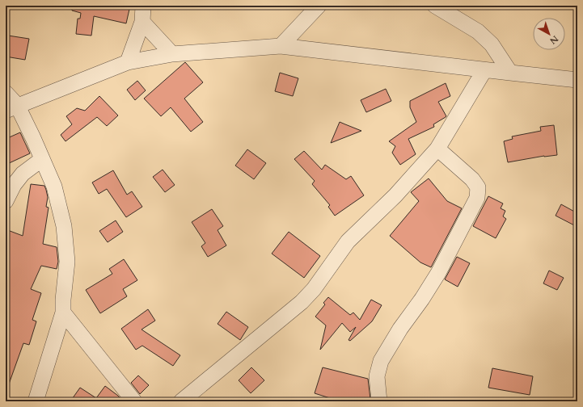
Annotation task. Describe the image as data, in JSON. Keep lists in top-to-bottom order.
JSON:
{
  "north": "bottom right"
}
